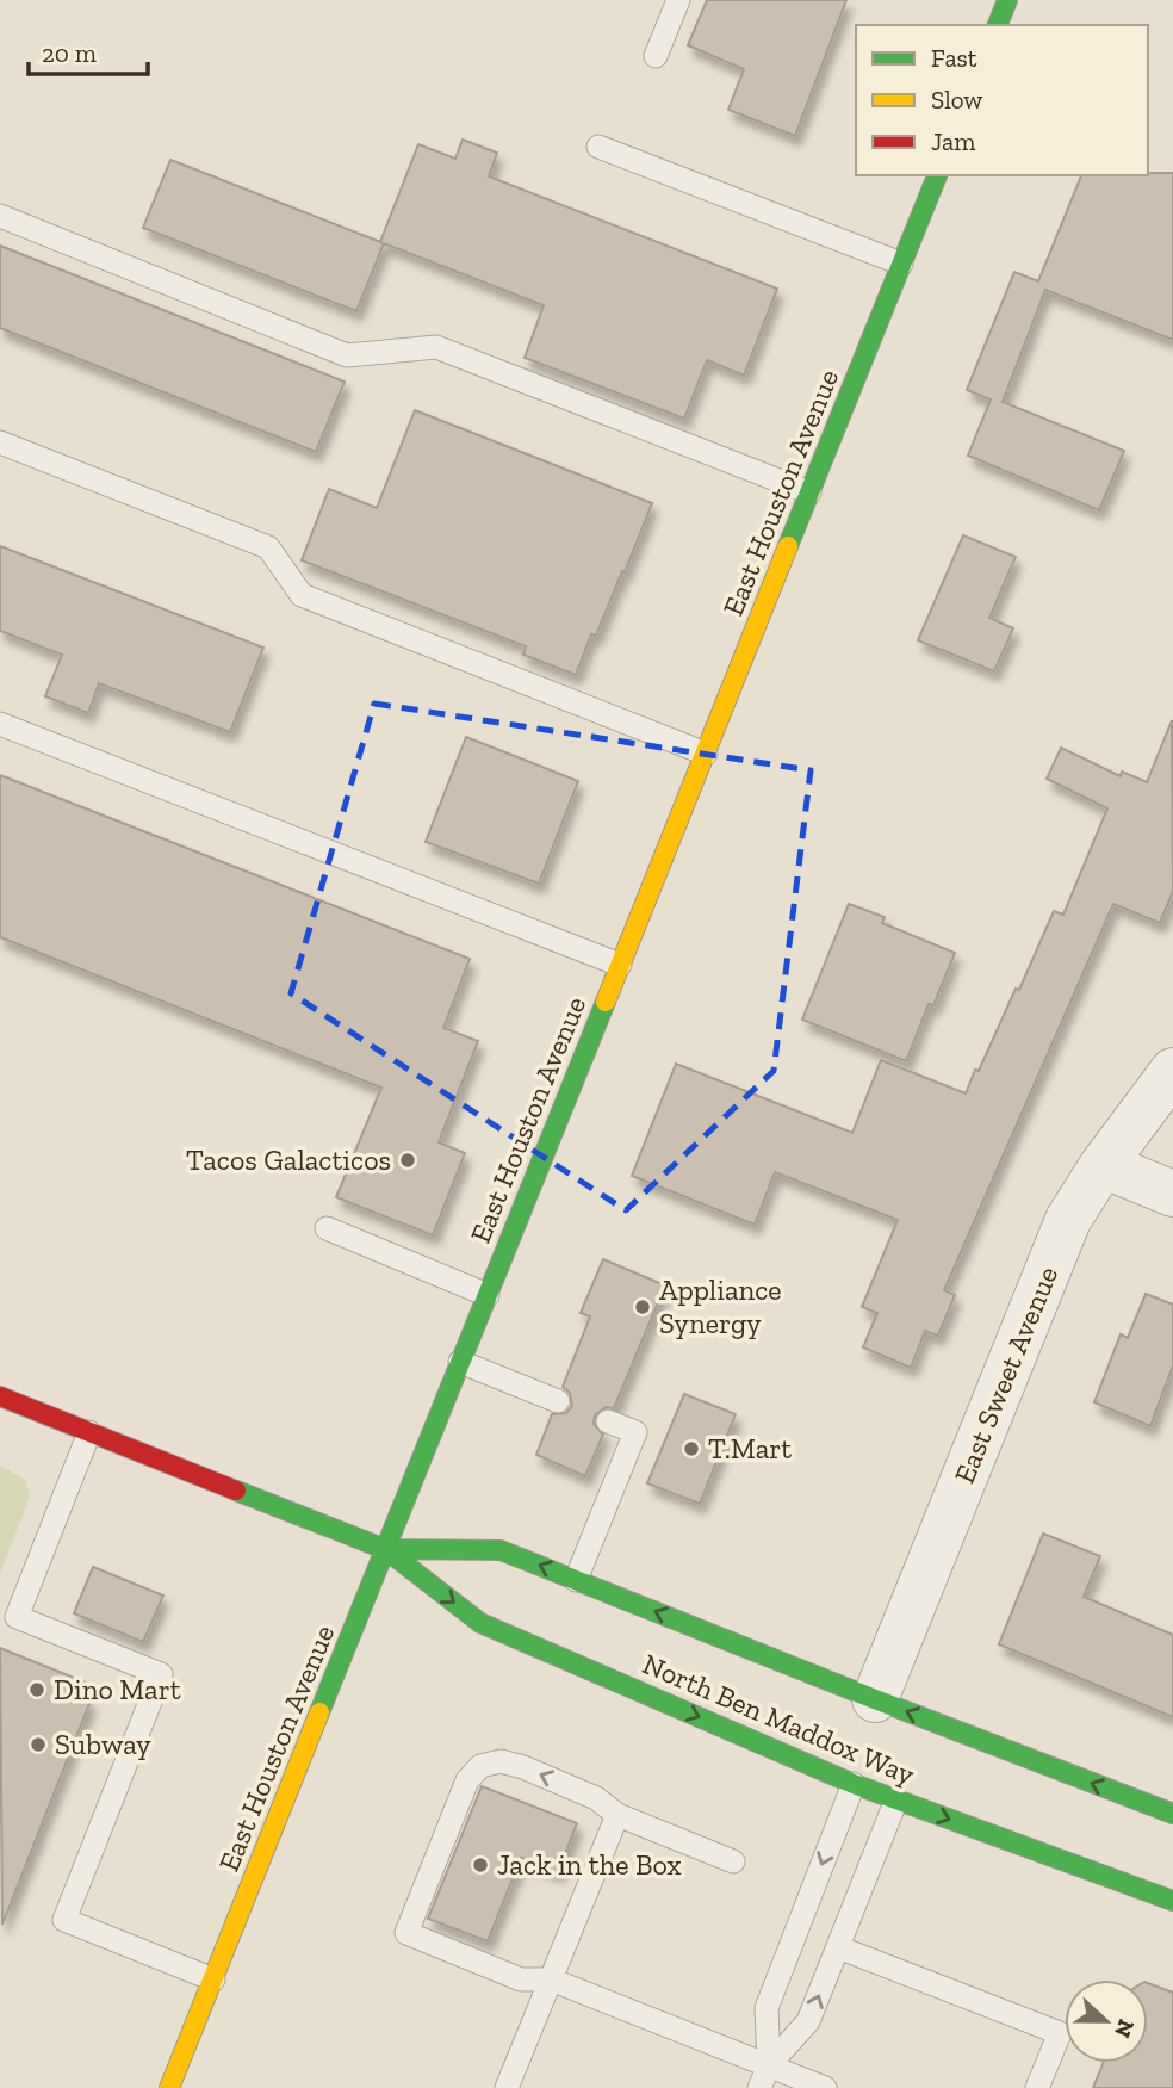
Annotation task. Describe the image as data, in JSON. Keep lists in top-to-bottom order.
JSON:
{
  "streets": {
    "main road": ["East Houston Avenue", "North Ben Maddox Way"],
    "street": ["East Sweet Avenue"]
  },
  "crossings": [
    ["East Houston Avenue", "North Ben Maddox Way"],
    ["East Sweet Avenue", "North Ben Maddox Way"]
  ],
  "places": [
    "Tacos Galacticos",
    "Appliance Synergy",
    "T.Mart",
    "Dino Mart",
    "Subway",
    "Jack in the Box"
  ],
  "legend": ["Fast", "Slow", "Jam"],
  "scale_bar": "20 m",
  "north": "right"
}
